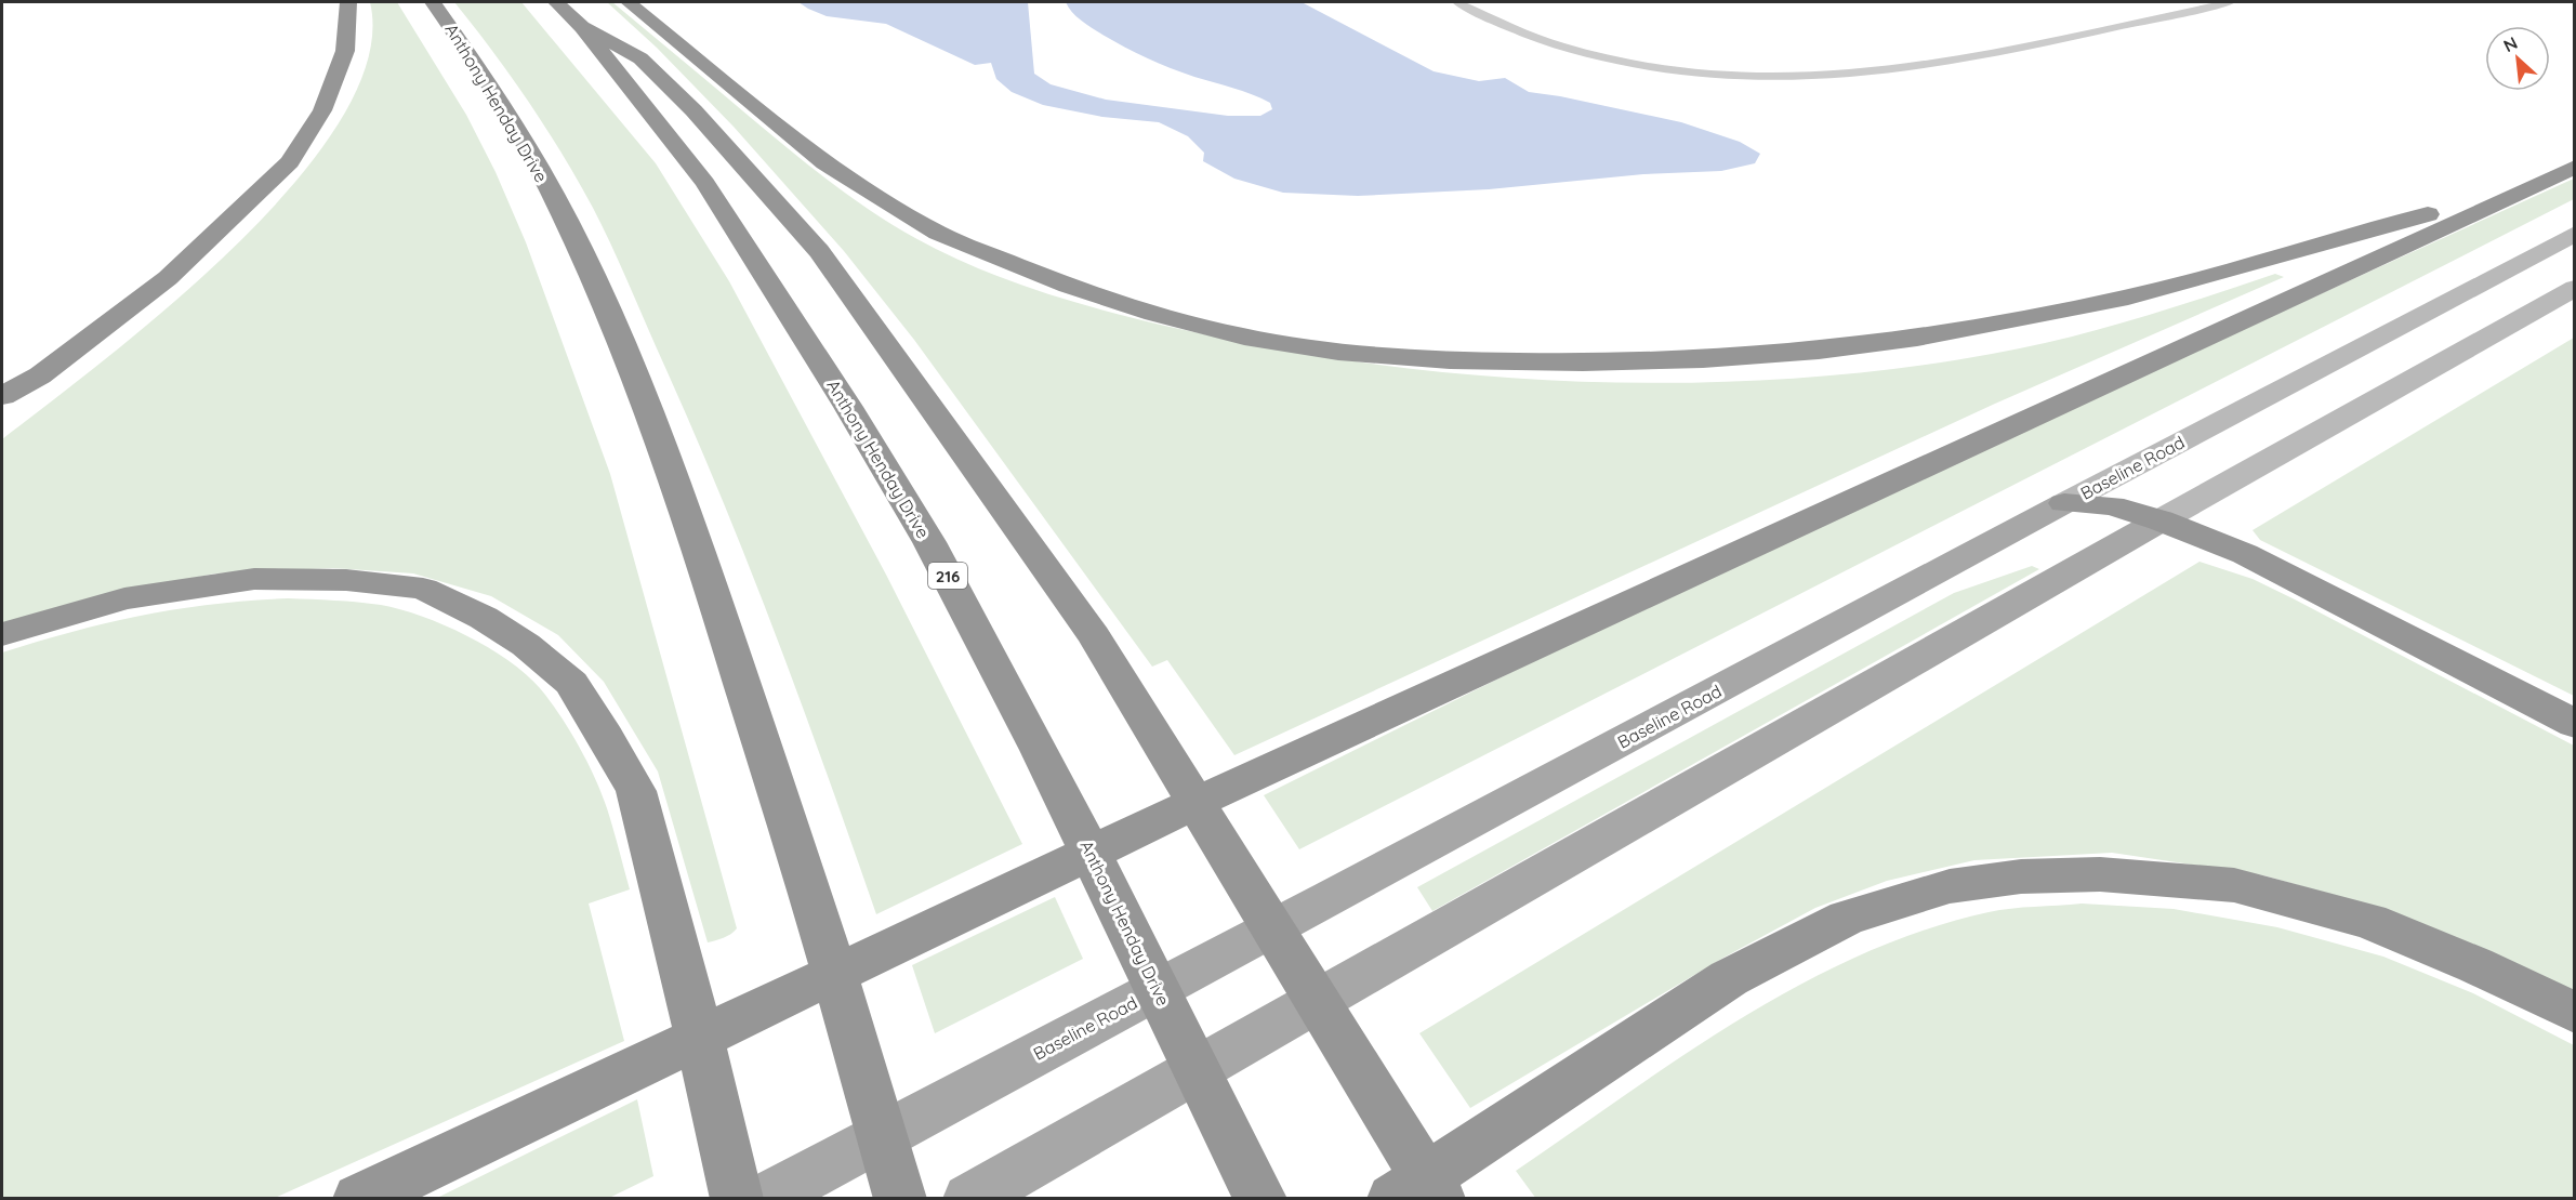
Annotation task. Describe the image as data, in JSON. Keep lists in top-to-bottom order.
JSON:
{
  "streets": {
    "highway": ["Anthony Henday Drive", "216"],
    "main road": ["Baseline Road"]
  },
  "north": "top left"
}
